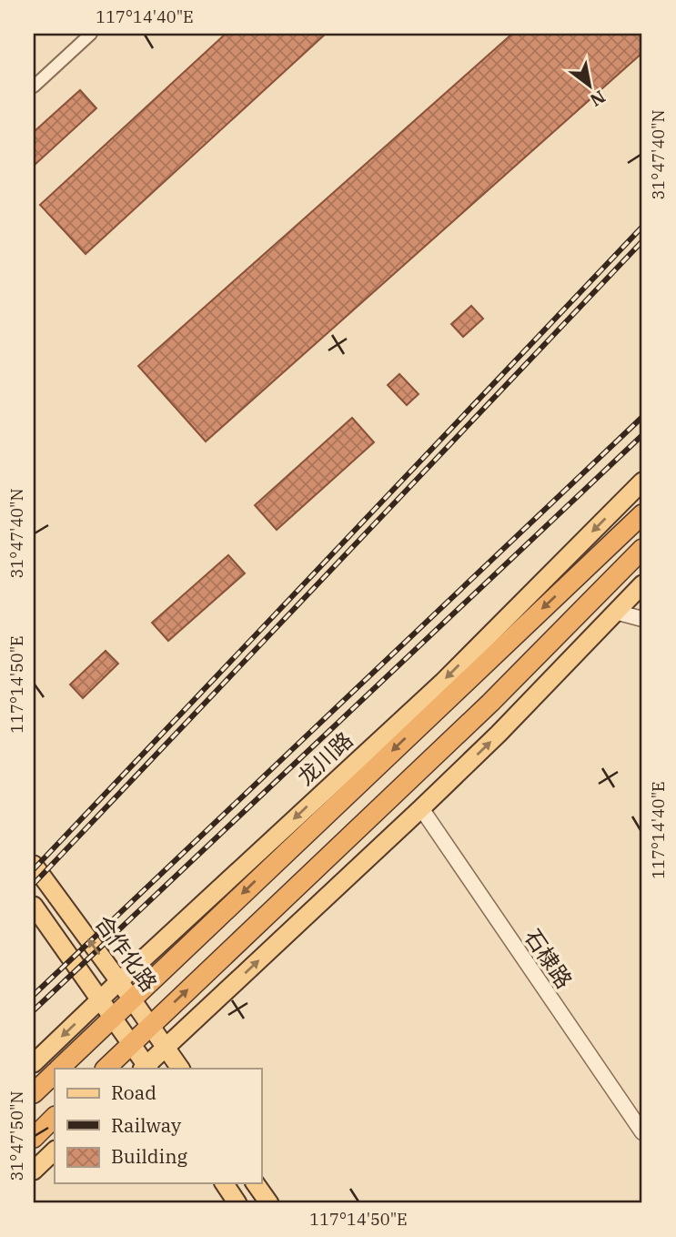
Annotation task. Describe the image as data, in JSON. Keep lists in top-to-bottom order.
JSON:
{
  "streets": {
    "highway": ["龙川路"],
    "main road": ["合作化路"],
    "street": ["石棣路"]
  },
  "crossings": [
    ["龙川路", "合作化路"]
  ],
  "legend": ["Road", "Railway", "Building"],
  "north": "bottom right",
  "coordinates": [
    "117°14'40\"E",
    "31°47'40\"N",
    "117°14'50\"E",
    "31°47'50\"N"
  ]
}
